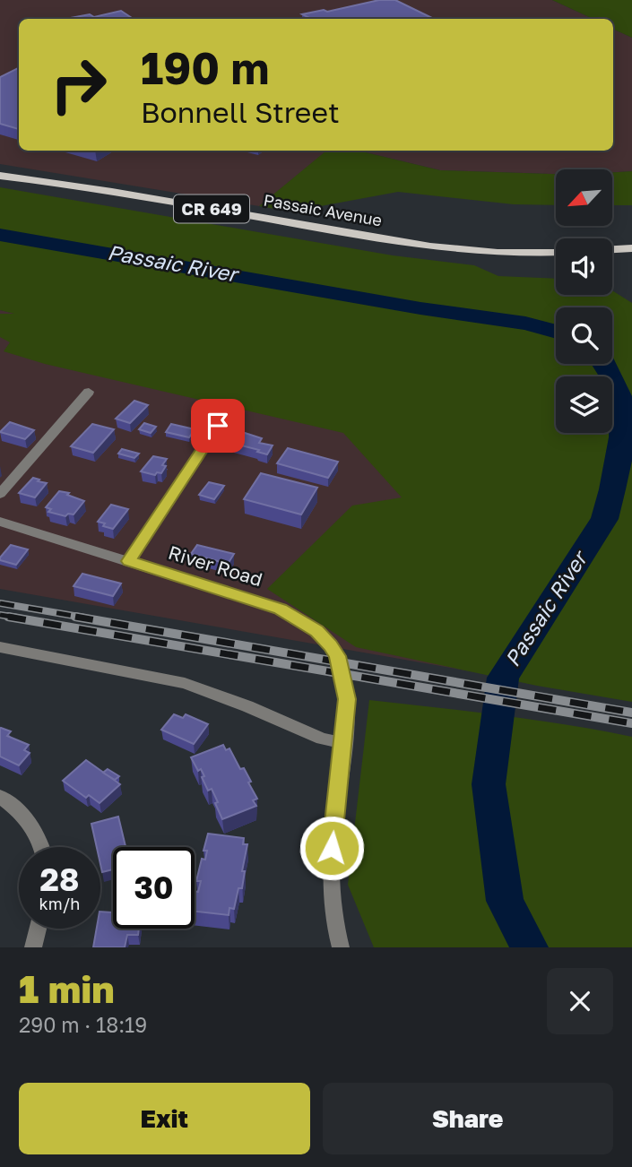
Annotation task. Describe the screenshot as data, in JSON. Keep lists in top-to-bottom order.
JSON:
{
  "streets": {
    "main road": ["CR 649", "Passaic Avenue"],
    "street": ["River Road"]
  },
  "water": ["Passaic River"],
  "north": "bottom left",
  "page": {
    "turn": ["190 m", "Bonnell Street"],
    "speed": "28 km/h",
    "limit": "30",
    "heading": ["1 min", "290 m · 18:19"],
    "buttons": ["Exit", "Share"]
  }
}
